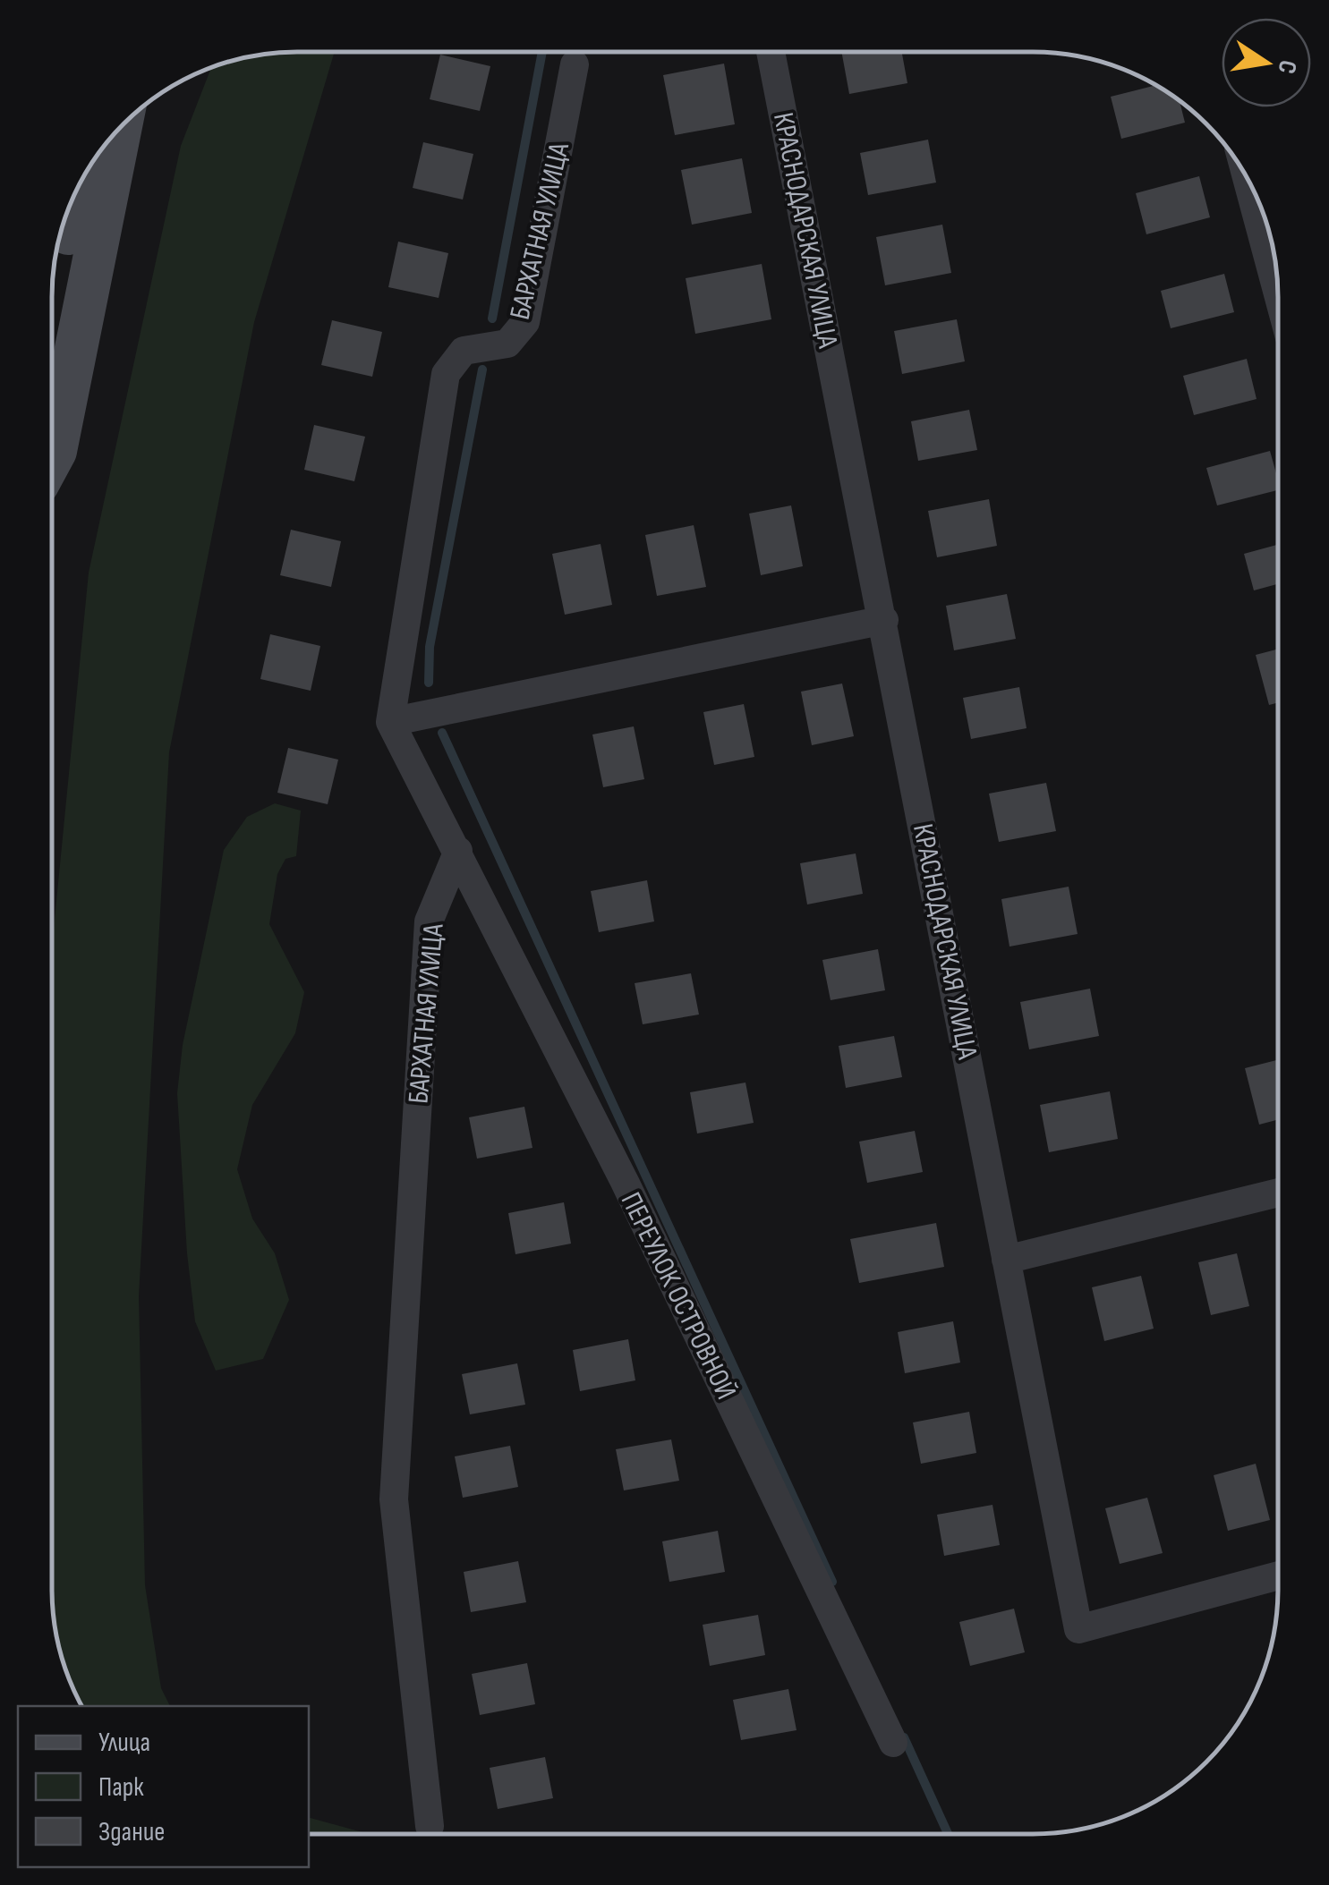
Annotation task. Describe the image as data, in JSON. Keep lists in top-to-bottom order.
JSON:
{
  "streets": {
    "street": ["КРАСНОДАРСКАЯ УЛИЦА", "БАРХАТНАЯ УЛИЦА", "ПЕРЕУЛОК ОСТРОВНОЙ"]
  },
  "crossings": [
    ["БАРХАТНАЯ УЛИЦА", "ПЕРЕУЛОК ОСТРОВНОЙ"]
  ],
  "legend": ["Улица", "Парк", "Здание"],
  "north": "right"
}
